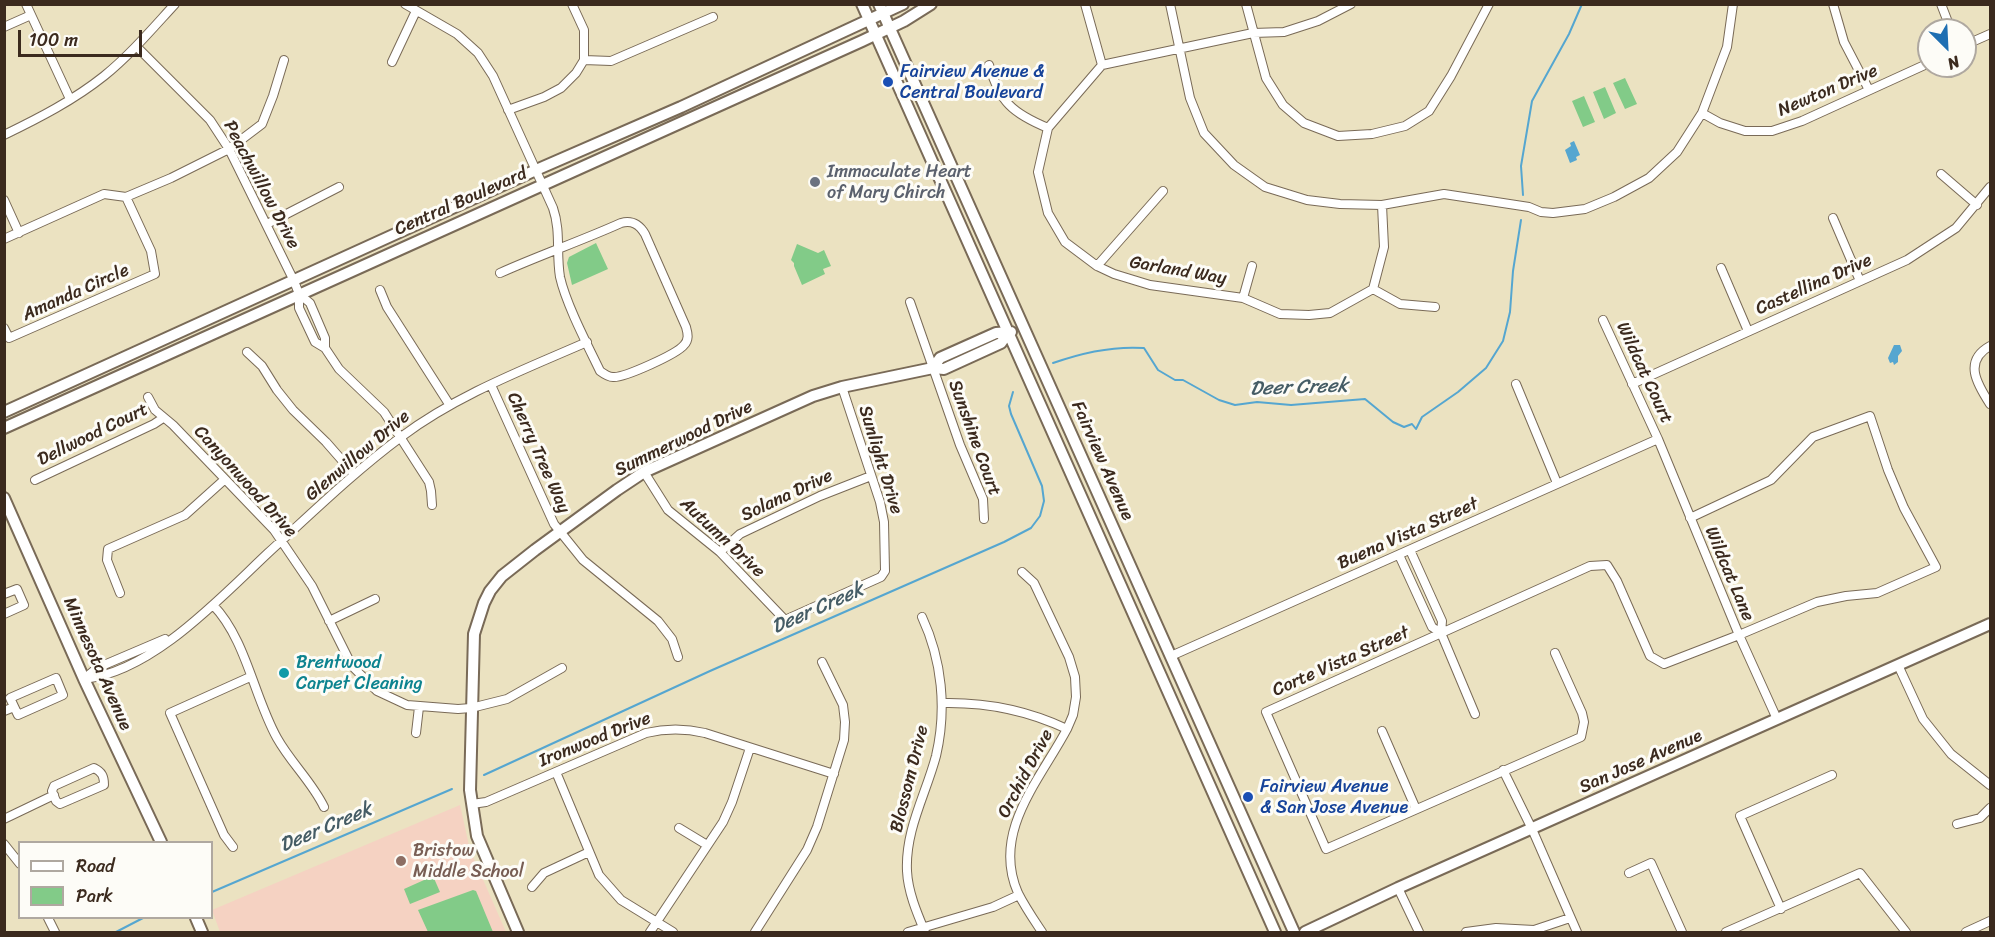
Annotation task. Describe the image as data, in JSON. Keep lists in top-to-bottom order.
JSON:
{
  "streets": {
    "street": [
      "Newton Drive",
      "Peachwillow Drive",
      "Central Boulevard",
      "Garland Way",
      "Castellina Drive",
      "Amanda Circle",
      "Wildcat Court",
      "Dellwood Court",
      "Sunshine Court",
      "Summerwood Drive",
      "Cherry Tree Way",
      "Glenwillow Drive",
      "Sunlight Drive",
      "Fairview Avenue",
      "Canyonwood Drive",
      "Solana Drive",
      "Buena Vista Street",
      "Autumn Drive",
      "Wildcat Lane",
      "Corte Vista Street",
      "Minnesota Avenue",
      "Ironwood Drive",
      "San Jose Avenue",
      "Orchid Drive",
      "Blossom Drive"
    ]
  },
  "crossings": [
    ["Peachwillow Drive", "Central Boulevard"],
    ["Peachwillow Drive", "Glenwillow Drive"],
    ["Central Boulevard", "Fairview Avenue"],
    ["Castellina Drive", "Wildcat Court"],
    ["Wildcat Court", "Buena Vista Street"],
    ["Wildcat Court", "Wildcat Lane"],
    ["Dellwood Court", "Canyonwood Drive"],
    ["Sunshine Court", "Summerwood Drive"],
    ["Summerwood Drive", "Cherry Tree Way"],
    ["Summerwood Drive", "Sunlight Drive"],
    ["Summerwood Drive", "Fairview Avenue"],
    ["Summerwood Drive", "Canyonwood Drive"],
    ["Summerwood Drive", "Autumn Drive"],
    ["Cherry Tree Way", "Glenwillow Drive"],
    ["Glenwillow Drive", "Canyonwood Drive"],
    ["Glenwillow Drive", "Minnesota Avenue"],
    ["Sunlight Drive", "Solana Drive"],
    ["Sunlight Drive", "Autumn Drive"],
    ["Fairview Avenue", "Buena Vista Street"],
    ["Solana Drive", "Autumn Drive"],
    ["Buena Vista Street", "Wildcat Lane"],
    ["Wildcat Lane", "Corte Vista Street"],
    ["Wildcat Lane", "San Jose Avenue"]
  ],
  "water": ["Deer Creek"],
  "places": [
    "Fairview Avenue & Central Boulevard",
    "Immaculate Heart of Mary Chirch",
    "Brentwood Carpet Cleaning",
    "Fairview Avenue & San Jose Avenue",
    "Bristow Middle School"
  ],
  "legend": ["Road", "Park"],
  "scale_bar": "100 m",
  "north": "bottom right"
}
